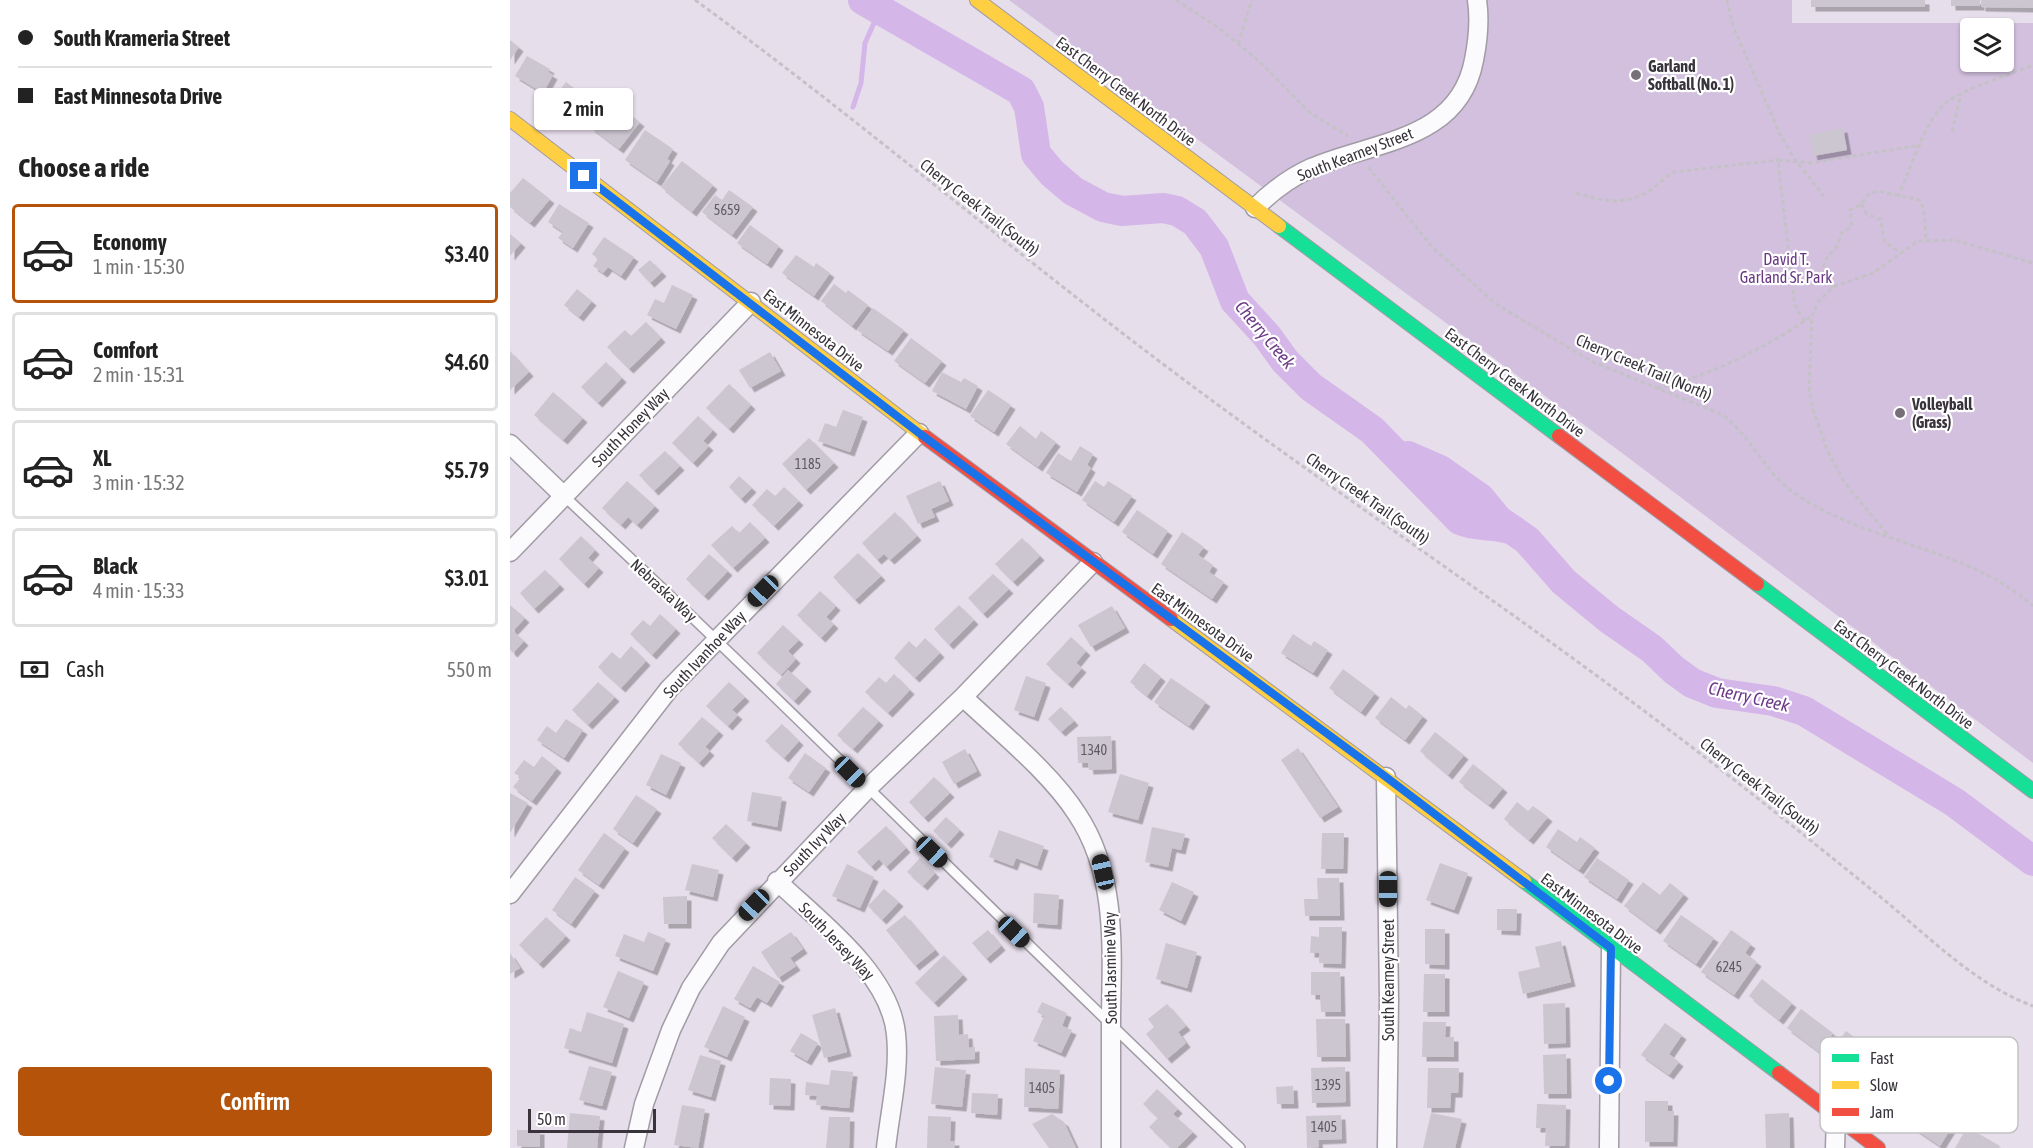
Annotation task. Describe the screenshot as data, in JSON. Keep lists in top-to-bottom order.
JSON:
{
  "streets": {
    "street": [
      "East Cherry Creek North Drive",
      "South Kearney Street",
      "East Minnesota Drive",
      "South Honey Way",
      "Nebraska Way",
      "South Ivanhoe Way",
      "South Ivy Way",
      "South Jersey Way",
      "South Jasmine Way"
    ],
    "path": ["Cherry Creek Trail (South)", "Cherry Creek Trail (North)"]
  },
  "crossings": [
    ["East Cherry Creek North Drive", "South Kearney Street"],
    ["South Kearney Street", "East Minnesota Drive"],
    ["South Kearney Street", "Cherry Creek Trail (North)"],
    ["East Minnesota Drive", "South Honey Way"],
    ["East Minnesota Drive", "South Ivanhoe Way"],
    ["East Minnesota Drive", "South Ivy Way"],
    ["South Honey Way", "Nebraska Way"],
    ["Nebraska Way", "South Ivanhoe Way"],
    ["Nebraska Way", "South Ivy Way"],
    ["Nebraska Way", "South Jasmine Way"],
    ["South Ivy Way", "South Jersey Way"],
    ["South Ivy Way", "South Jasmine Way"]
  ],
  "water": ["Cherry Creek"],
  "parks": ["David T. Garland Sr. Park"],
  "places": ["Garland Softball (No. 1)", "Volleyball (Grass)"],
  "house_numbers": [
    "5659",
    "1185",
    "1340",
    "6245",
    "1395",
    "1405",
    "1405"
  ],
  "legend": ["Fast", "Slow", "Jam"],
  "scale_bar": "50 m",
  "page": {
    "banner": ["South Krameria Street", "East Minnesota Drive"],
    "bubble": "2 min",
    "heading": "Choose a ride",
    "list": [
      {
        "name": "Economy",
        "note": "1 min · 15:30",
        "value": "$3.40"
      },
      {
        "name": "Comfort",
        "note": "2 min · 15:31",
        "value": "$4.60"
      },
      {
        "name": "XL",
        "note": "3 min · 15:32",
        "value": "$5.79"
      },
      {
        "name": "Black",
        "note": "4 min · 15:33",
        "value": "$3.01"
      }
    ],
    "pay": ["Cash", "550 m"],
    "buttons": "Confirm",
    "scale": "50 m"
  }
}
